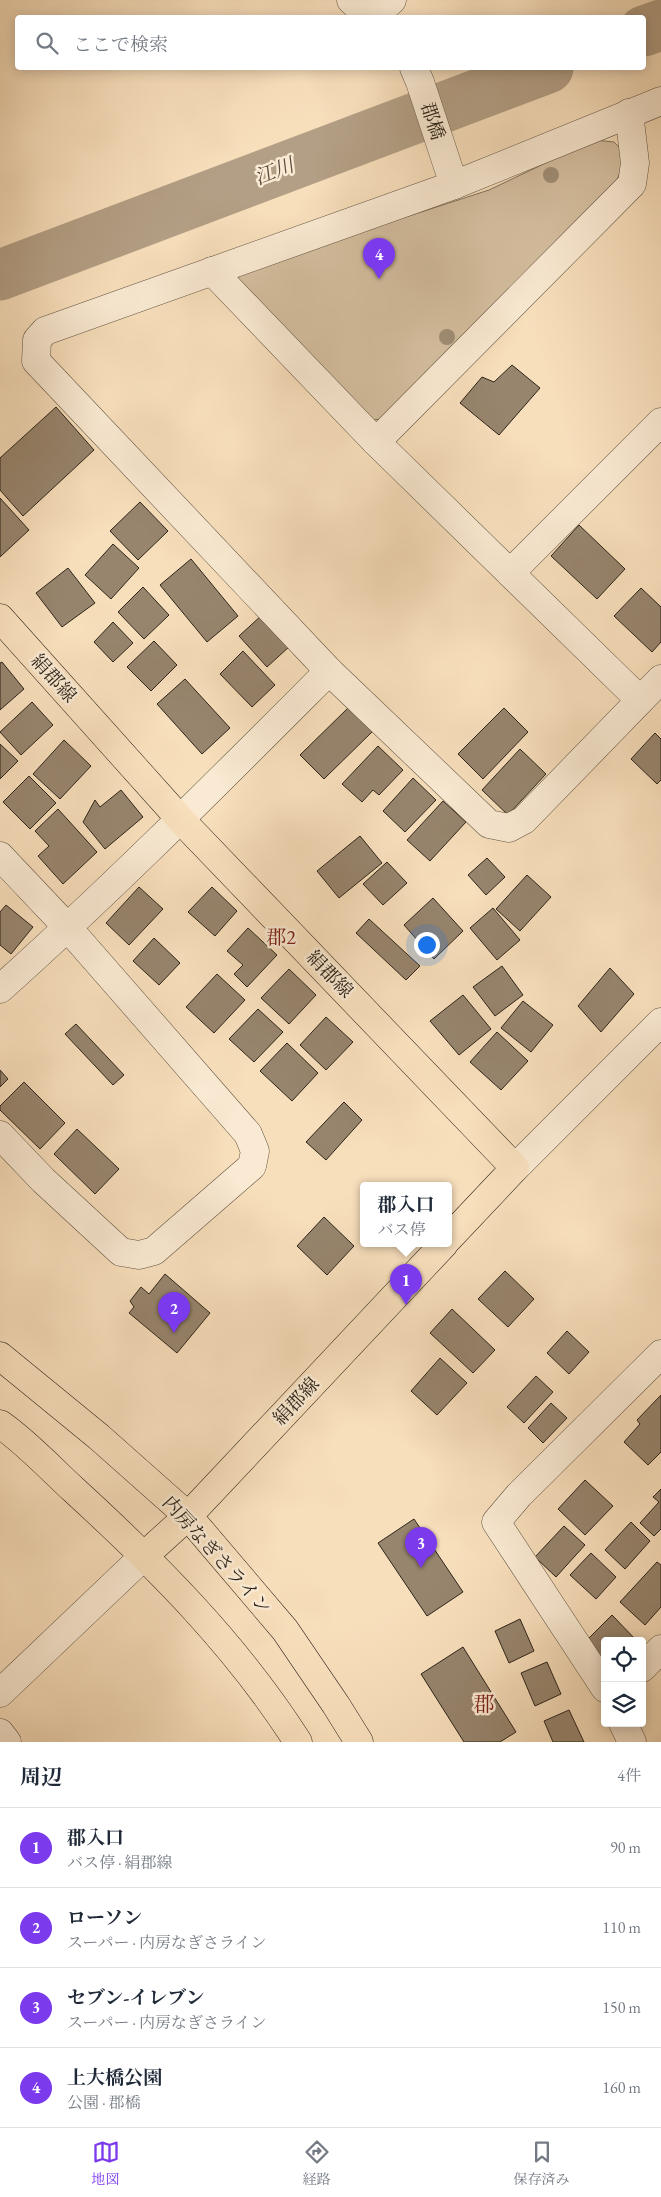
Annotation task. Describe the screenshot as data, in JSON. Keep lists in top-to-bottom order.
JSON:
{
  "streets": {
    "main road": ["絹郡線", "内房なぎさライン"],
    "street": ["郡橋"]
  },
  "crossings": [
    ["絹郡線", "内房なぎさライン"]
  ],
  "districts": ["郡2", "郡"],
  "water": ["江川"],
  "page": {
    "search": "ここで検索",
    "pins": [
      "4",
      "1",
      "2",
      "3"
    ],
    "popup": ["郡入口", "バス停"],
    "heading": ["周辺", "4件"],
    "list": [
      {
        "mark": "1",
        "name": "郡入口",
        "note": "バス停 · 絹郡線",
        "value": "90 m"
      },
      {
        "mark": "2",
        "name": "ローソン",
        "note": "スーパー · 内房なぎさライン",
        "value": "110 m"
      },
      {
        "mark": "3",
        "name": "セブン-イレブン",
        "note": "スーパー · 内房なぎさライン",
        "value": "150 m"
      },
      {
        "mark": "4",
        "name": "上大橋公園",
        "note": "公園 · 郡橋",
        "value": "160 m"
      }
    ],
    "nav": ["地図", "経路", "保存済み"]
  }
}
